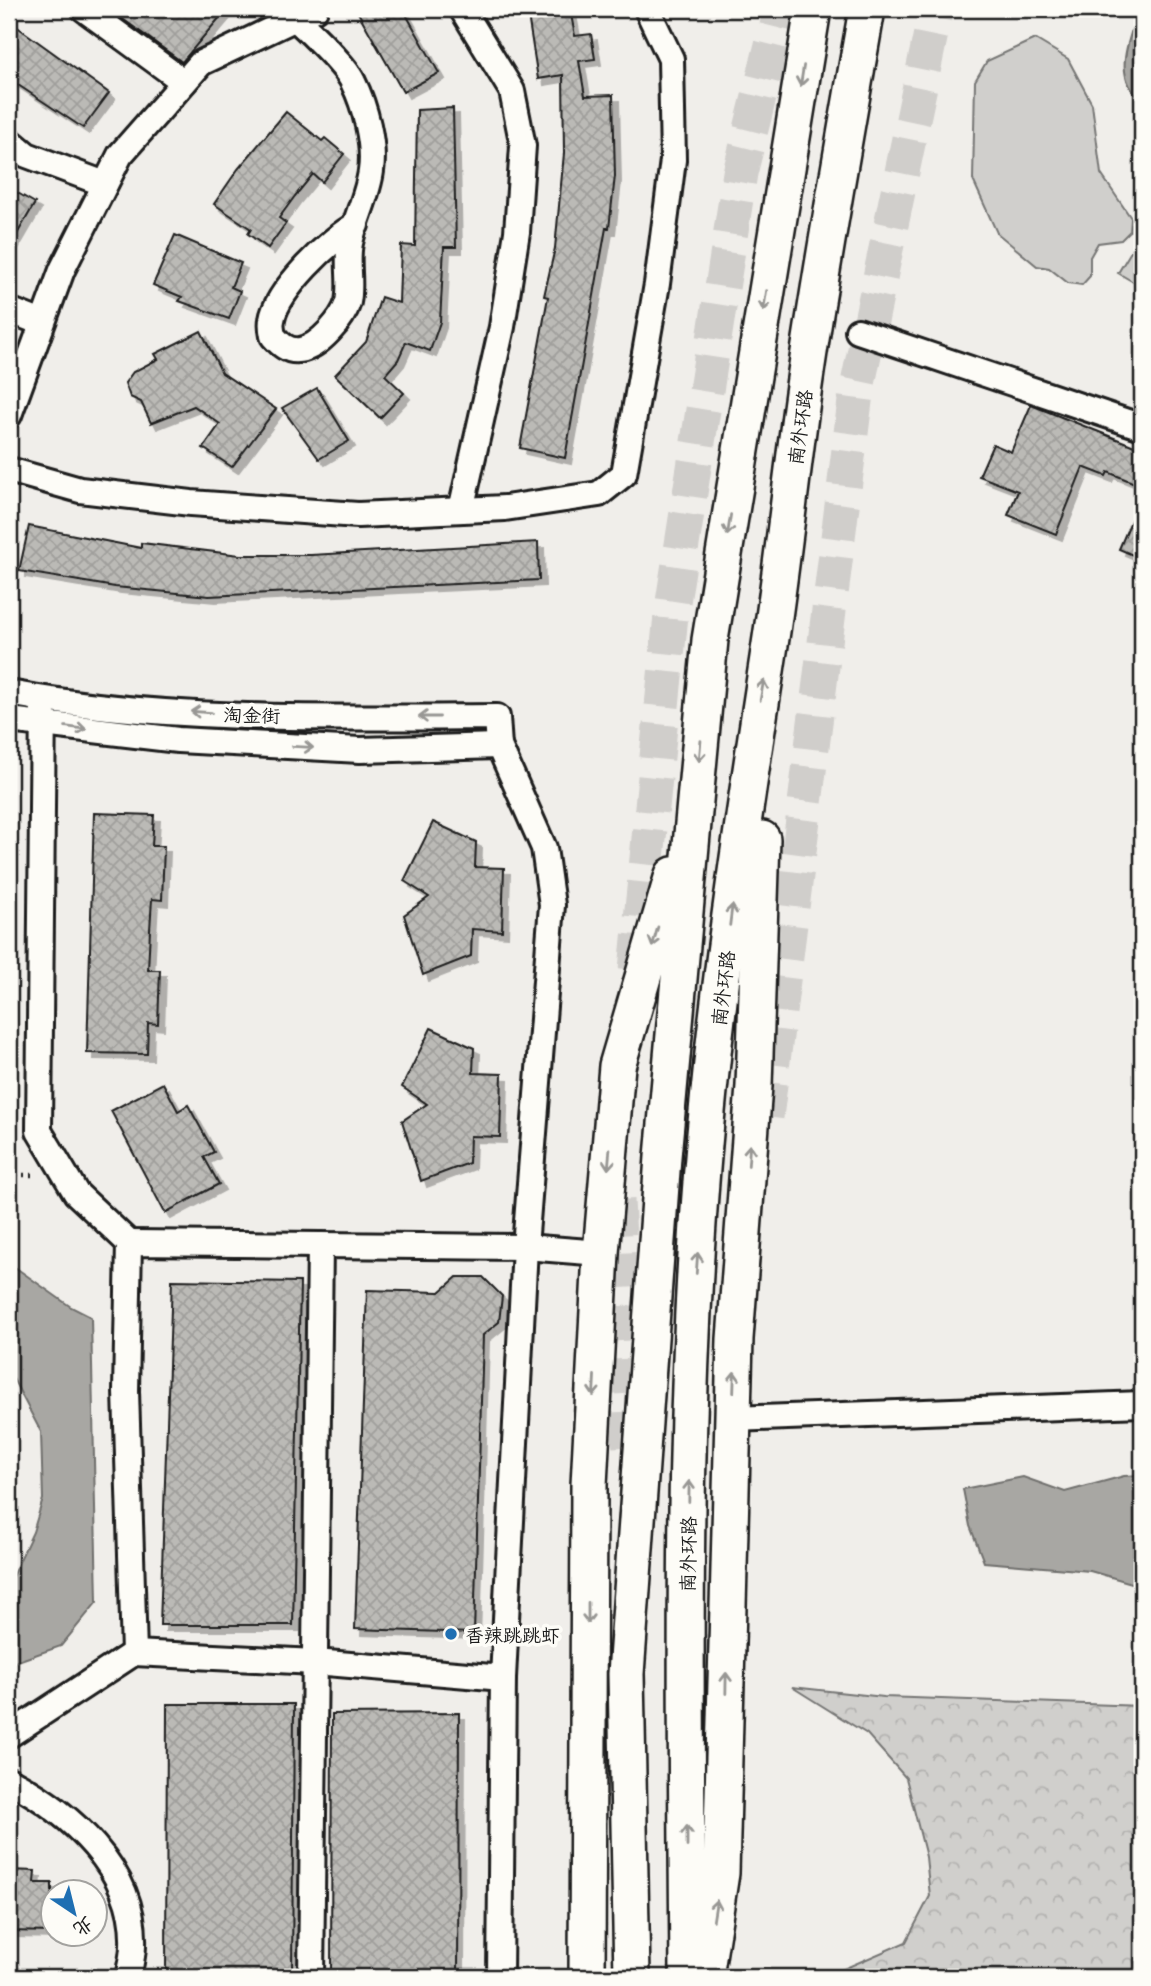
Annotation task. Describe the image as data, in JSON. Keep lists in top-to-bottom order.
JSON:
{
  "streets": {
    "highway": ["南外环路"],
    "street": ["淘金街"]
  },
  "places": ["香辣跳跳虾"],
  "north": "bottom right"
}
